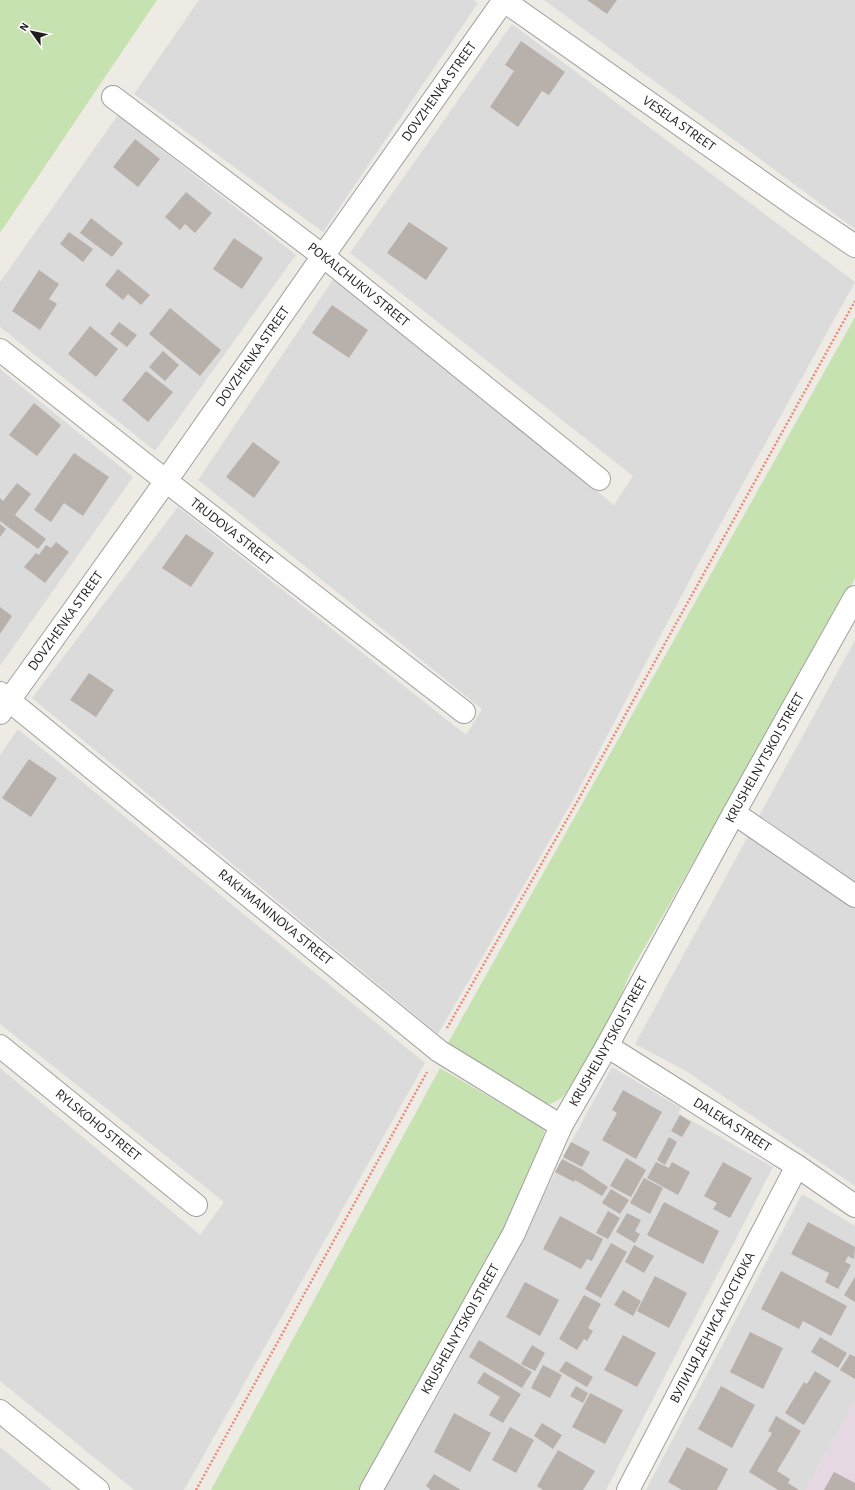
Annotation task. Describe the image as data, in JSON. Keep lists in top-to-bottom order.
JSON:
{
  "streets": {
    "street": [
      "DOVZHENKA STREET",
      "VESELA STREET",
      "POKALCHUKIV STREET",
      "TRUDOVA STREET",
      "KRUSHELNYTSKOI STREET",
      "RAKHMANINOVA STREET",
      "DALEKA STREET",
      "RYLSKOHO STREET",
      "ВУЛИЦЯ ДЕНИСА КОСТЮКА"
    ]
  },
  "crossings": [
    ["DOVZHENKA STREET", "VESELA STREET"],
    ["DOVZHENKA STREET", "POKALCHUKIV STREET"],
    ["DOVZHENKA STREET", "TRUDOVA STREET"],
    ["DOVZHENKA STREET", "RAKHMANINOVA STREET"],
    ["KRUSHELNYTSKOI STREET", "RAKHMANINOVA STREET"],
    ["KRUSHELNYTSKOI STREET", "DALEKA STREET"],
    ["DALEKA STREET", "ВУЛИЦЯ ДЕНИСА КОСТЮКА"]
  ],
  "north": "top left"
}
